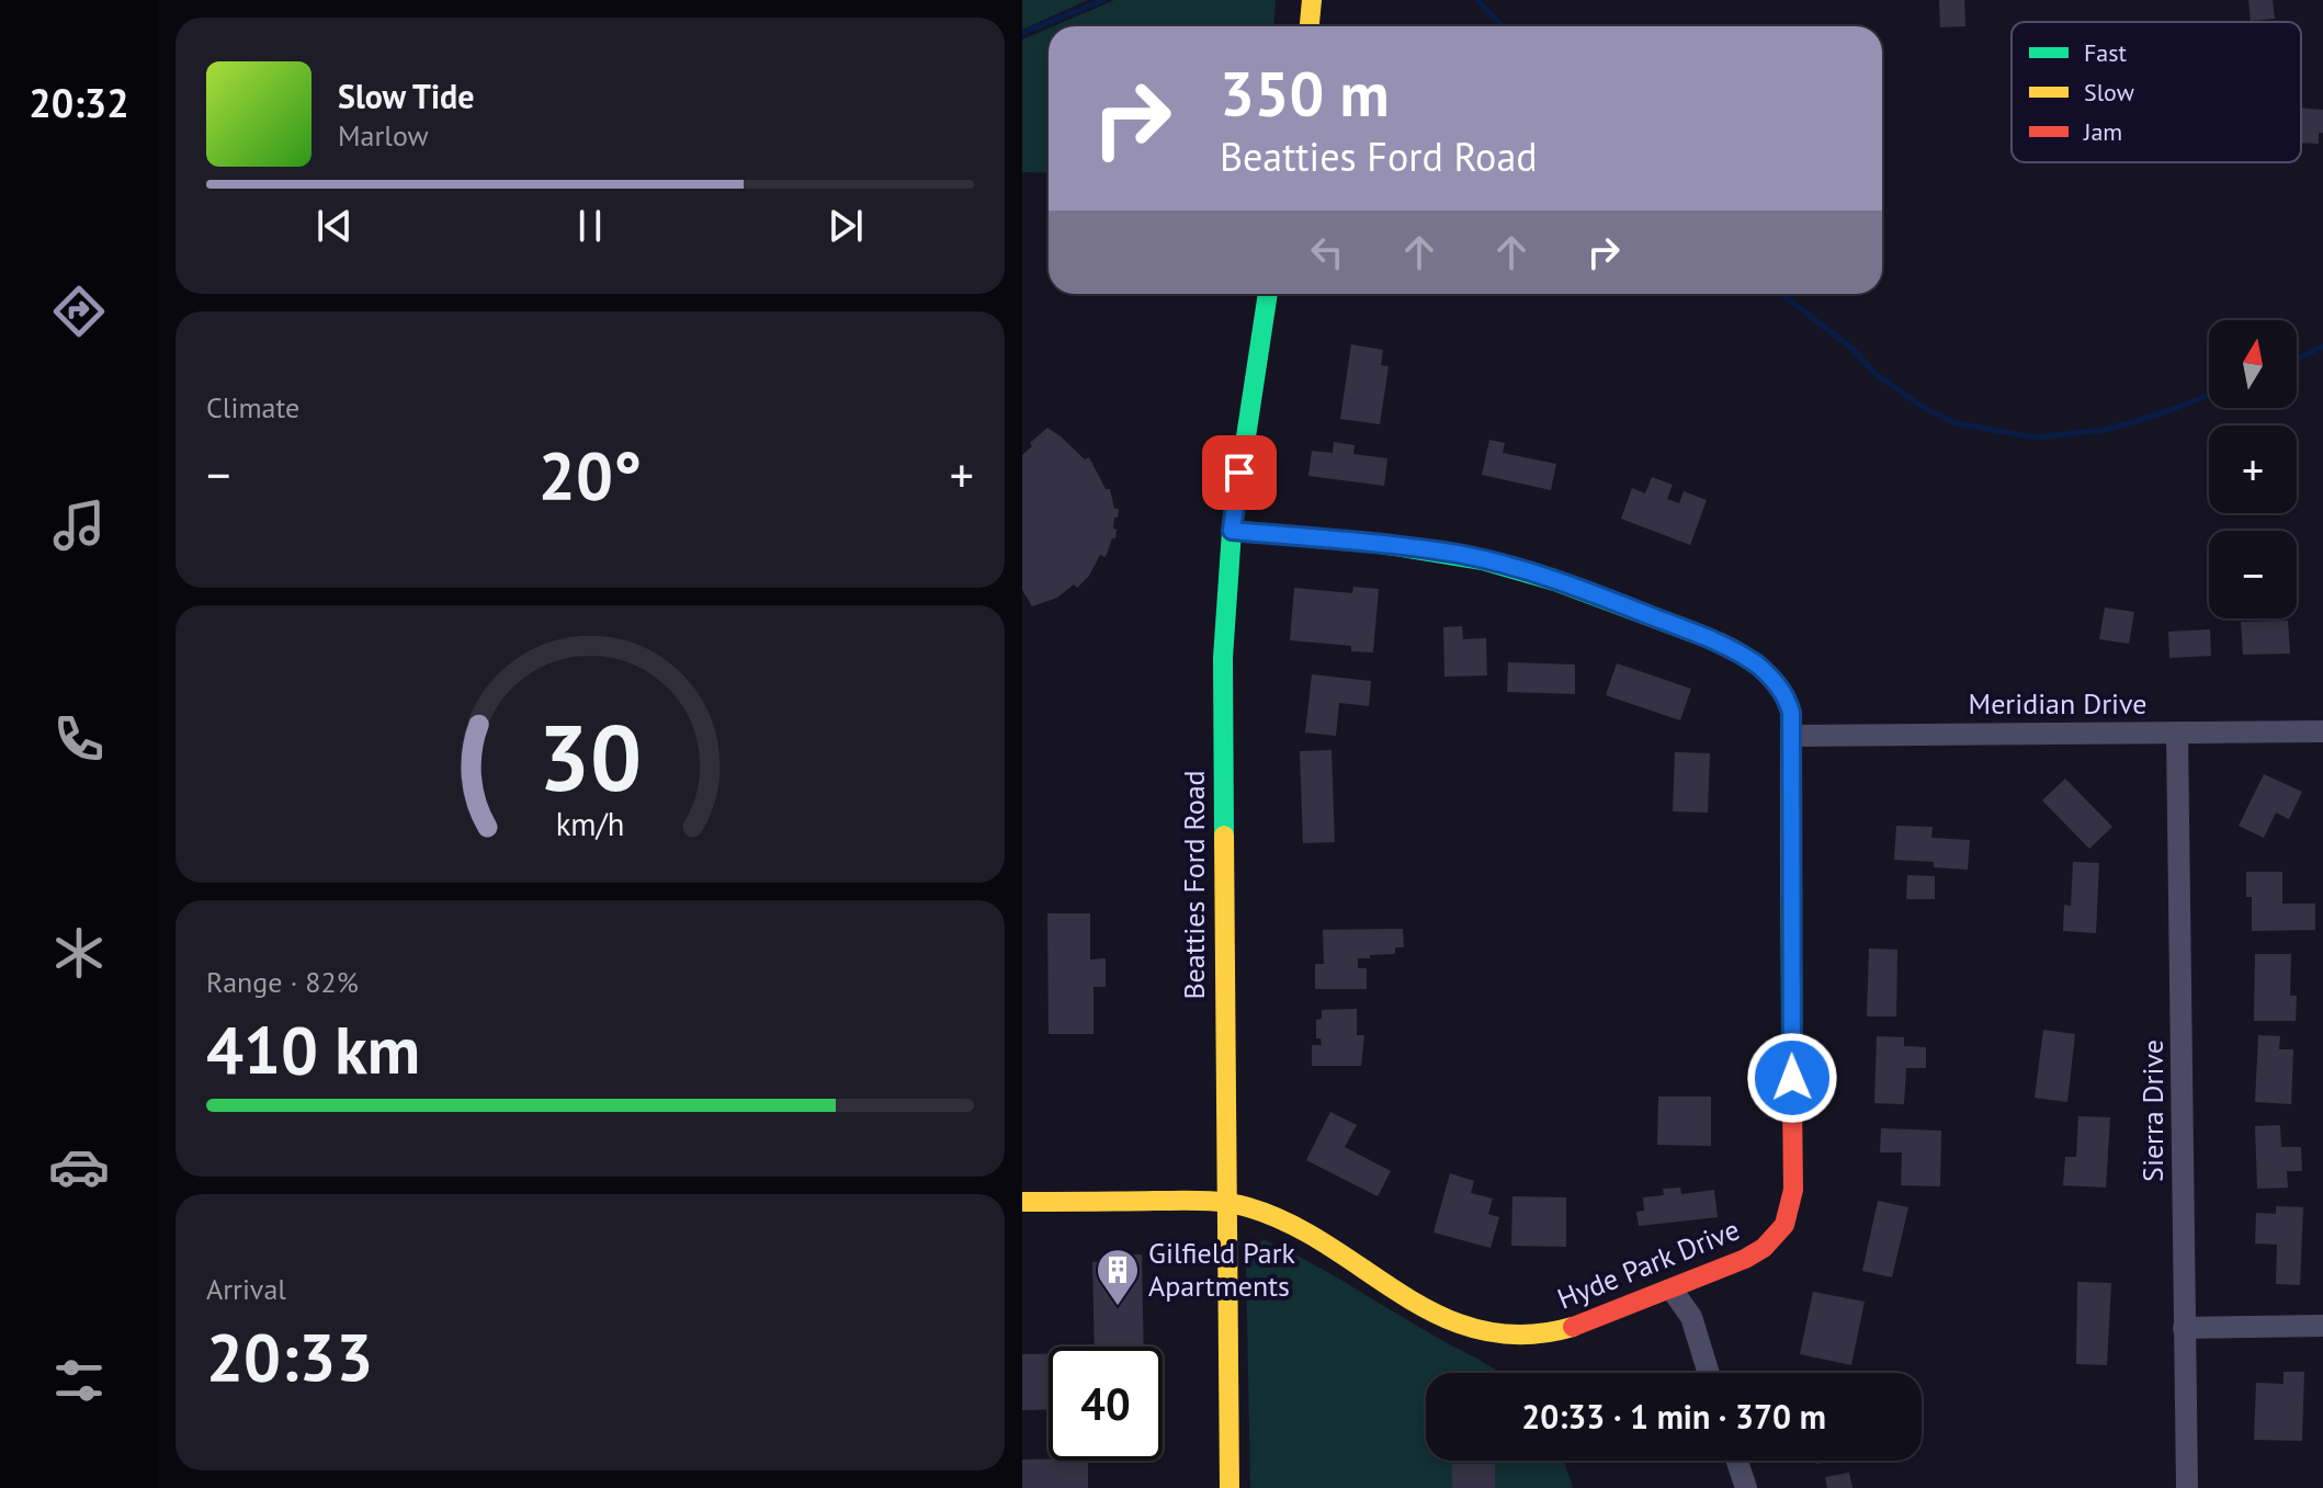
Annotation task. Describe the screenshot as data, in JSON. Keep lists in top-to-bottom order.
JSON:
{
  "streets": {
    "street": [
      "Meridian Drive",
      "Beatties Ford Road",
      "Sierra Drive",
      "Hyde Park Drive"
    ]
  },
  "crossings": [
    ["Meridian Drive", "Sierra Drive"],
    ["Meridian Drive", "Hyde Park Drive"],
    ["Beatties Ford Road", "Hyde Park Drive"]
  ],
  "places": {
    "building": ["Gilfield Park Apartments"]
  },
  "legend": ["Fast", "Slow", "Jam"],
  "north": "top",
  "page": {
    "tabs": "20:32",
    "turn": ["350 m", "Beatties Ford Road"],
    "song": ["Slow Tide", "Marlow"],
    "tile": [
      "Climate",
      ["Range · 82%", "410 km"],
      ["Arrival", "20:33"]
    ],
    "map_buttons": ["+", "−"],
    "heat": ["−", "20°", "+"],
    "limit": "40",
    "trip": "20:33 · 1 min · 370 m",
    "gauge": ["30", "km/h"]
  }
}
